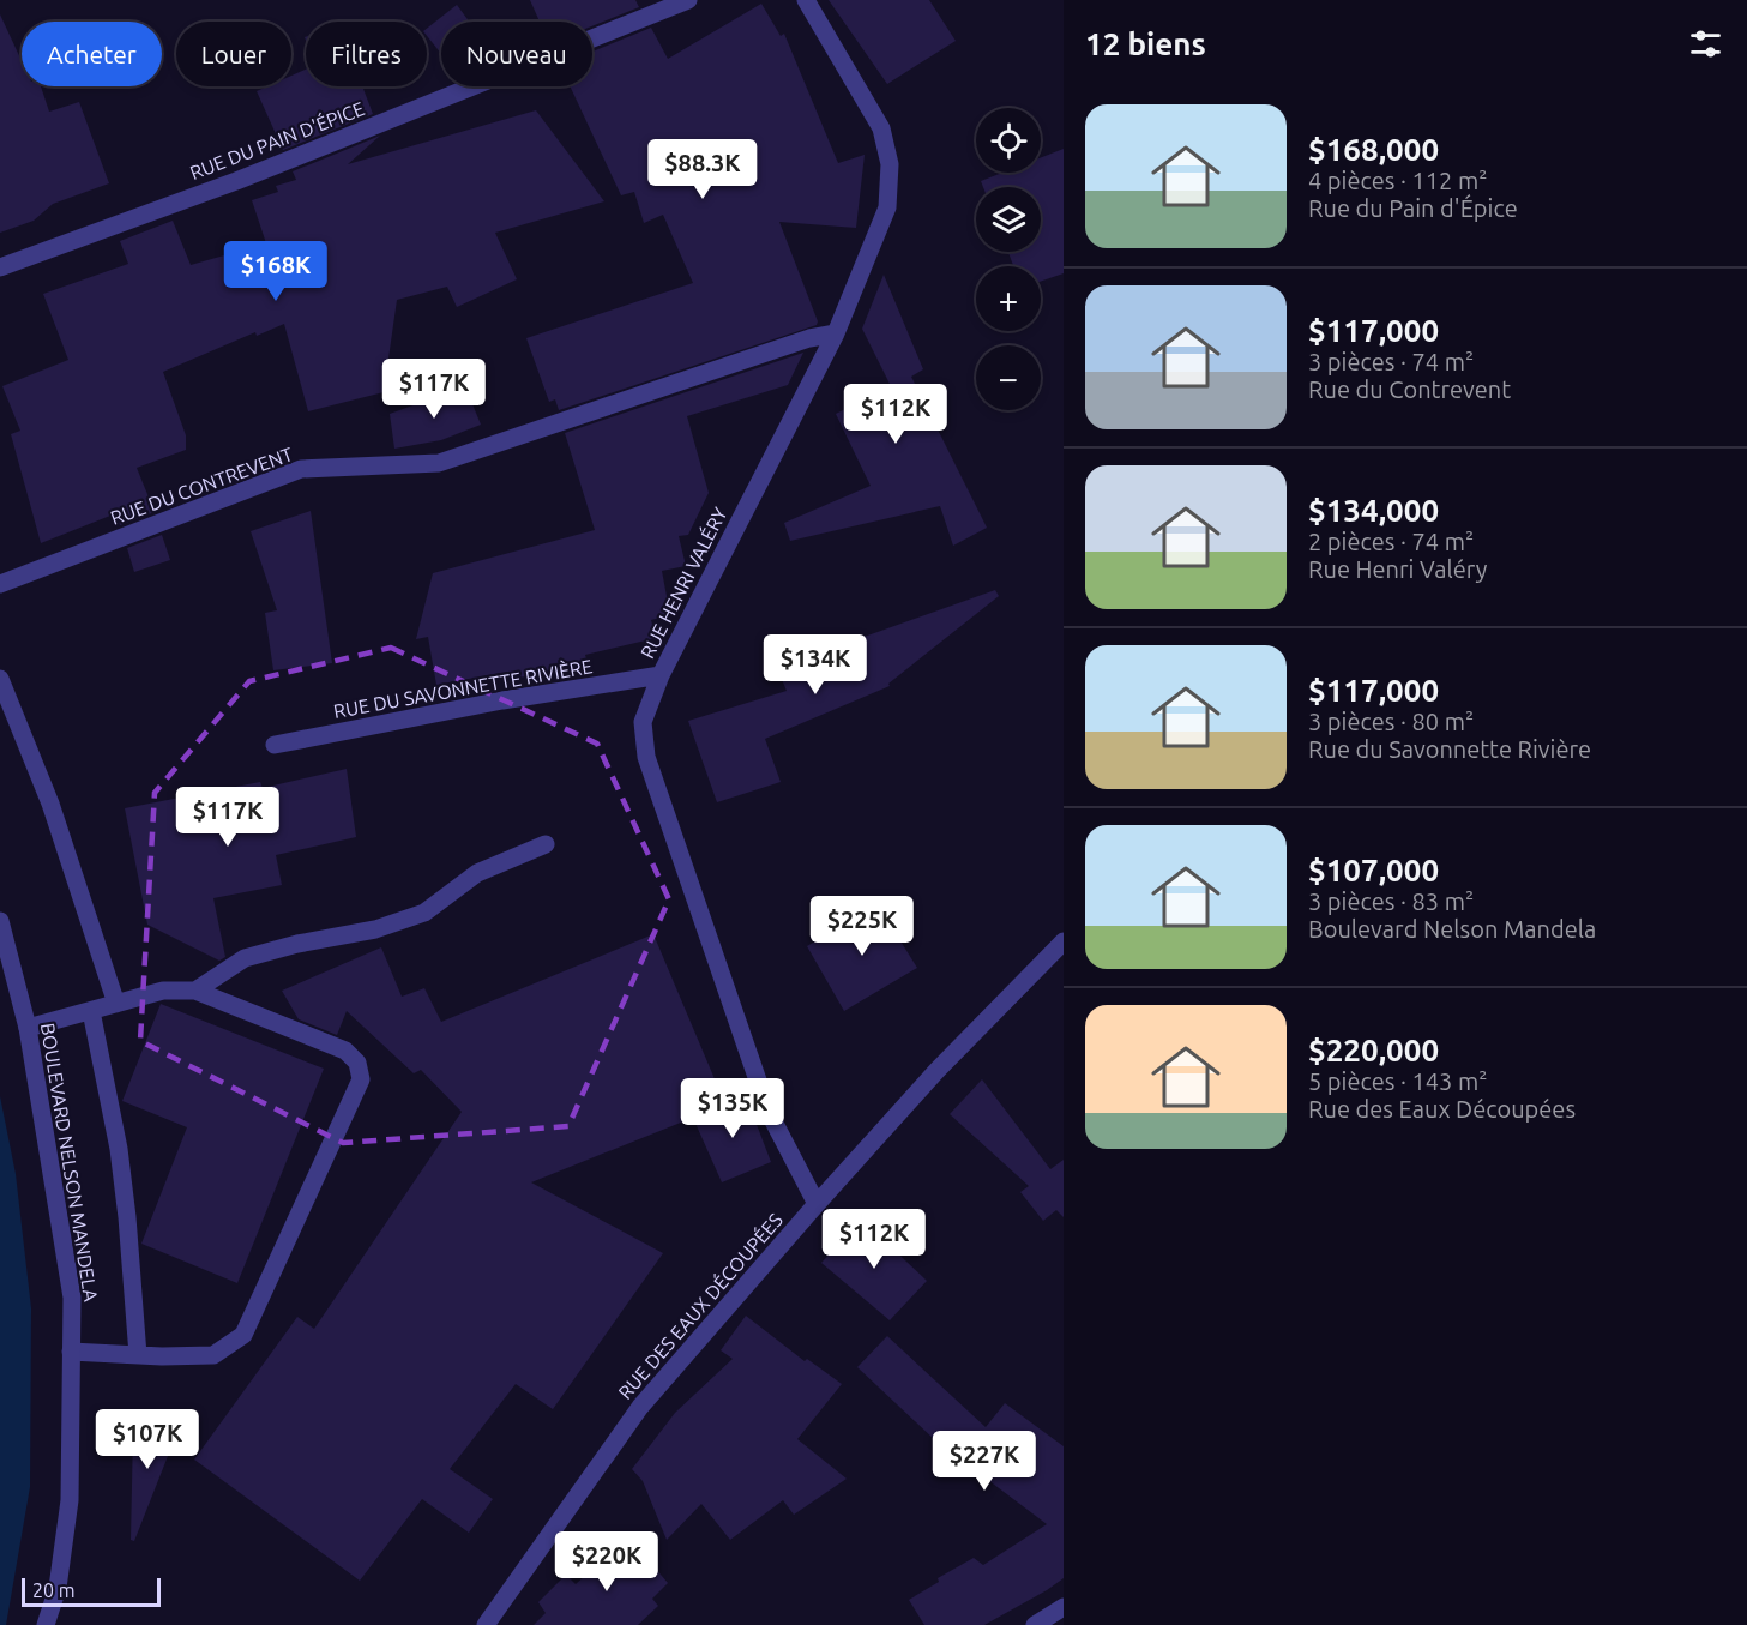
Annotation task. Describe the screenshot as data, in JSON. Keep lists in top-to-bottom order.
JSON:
{
  "streets": {
    "street": [
      "RUE DU PAIN D'ÉPICE",
      "RUE DU CONTREVENT",
      "RUE HENRI VALÉRY",
      "RUE DU SAVONNETTE RIVIÈRE",
      "BOULEVARD NELSON MANDELA",
      "RUE DES EAUX DÉCOUPÉES"
    ]
  },
  "crossings": [
    ["RUE DU CONTREVENT", "RUE HENRI VALÉRY"],
    ["RUE HENRI VALÉRY", "RUE DU SAVONNETTE RIVIÈRE"],
    ["RUE HENRI VALÉRY", "RUE DES EAUX DÉCOUPÉES"]
  ],
  "scale_bar": "20 m",
  "page": {
    "heading": "12 biens",
    "chip": [
      "Acheter",
      "Louer",
      "Filtres",
      "Nouveau"
    ],
    "list": [
      {
        "name": "$168,000",
        "note": "4 pièces · 112 m² · Rue du Pain d'Épice"
      },
      {
        "name": "$117,000",
        "note": "3 pièces · 74 m² · Rue du Contrevent"
      },
      {
        "name": "$134,000",
        "note": "2 pièces · 74 m² · Rue Henri Valéry"
      },
      {
        "name": "$117,000",
        "note": "3 pièces · 80 m² · Rue du Savonnette Rivière"
      },
      {
        "name": "$107,000",
        "note": "3 pièces · 83 m² · Boulevard Nelson Mandela"
      },
      {
        "name": "$220,000",
        "note": "5 pièces · 143 m² · Rue des Eaux Découpées"
      }
    ],
    "map_buttons": ["+", "−"],
    "price": [
      "$88.3K",
      "$168K",
      "$117K",
      "$112K",
      "$134K",
      "$117K",
      "$225K",
      "$135K",
      "$112K",
      "$107K",
      "$227K",
      "$220K"
    ],
    "scale": "20 m"
  }
}
